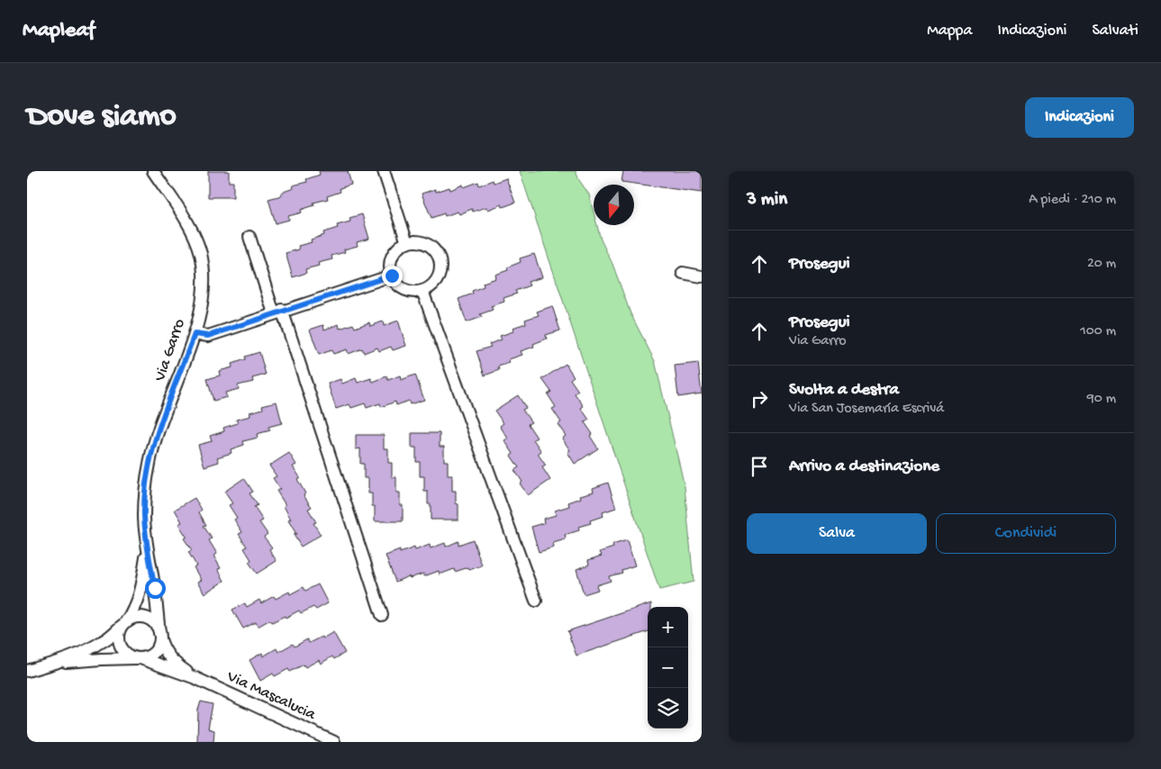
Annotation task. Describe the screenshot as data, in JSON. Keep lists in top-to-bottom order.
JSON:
{
  "streets": {
    "street": ["Via Garro", "Via Mascalucia"]
  },
  "north": "bottom",
  "page": {
    "header": "Mapleaf",
    "nav": ["Mappa", "Indicazioni", "Salvati"],
    "buttons": [
      "Indicazioni",
      ["Salva", "Condividi"]
    ],
    "title": "Dove siamo",
    "heading": ["3 min", "A piedi · 210 m"],
    "list": [
      ["Prosegui", "20 m"],
      ["Prosegui", "Via Garro", "100 m"],
      ["Svolta a destra", "Via San Josemaría Escrivá", "90 m"],
      "Arrivo a destinazione"
    ],
    "map_buttons": ["+", "−"]
  }
}
